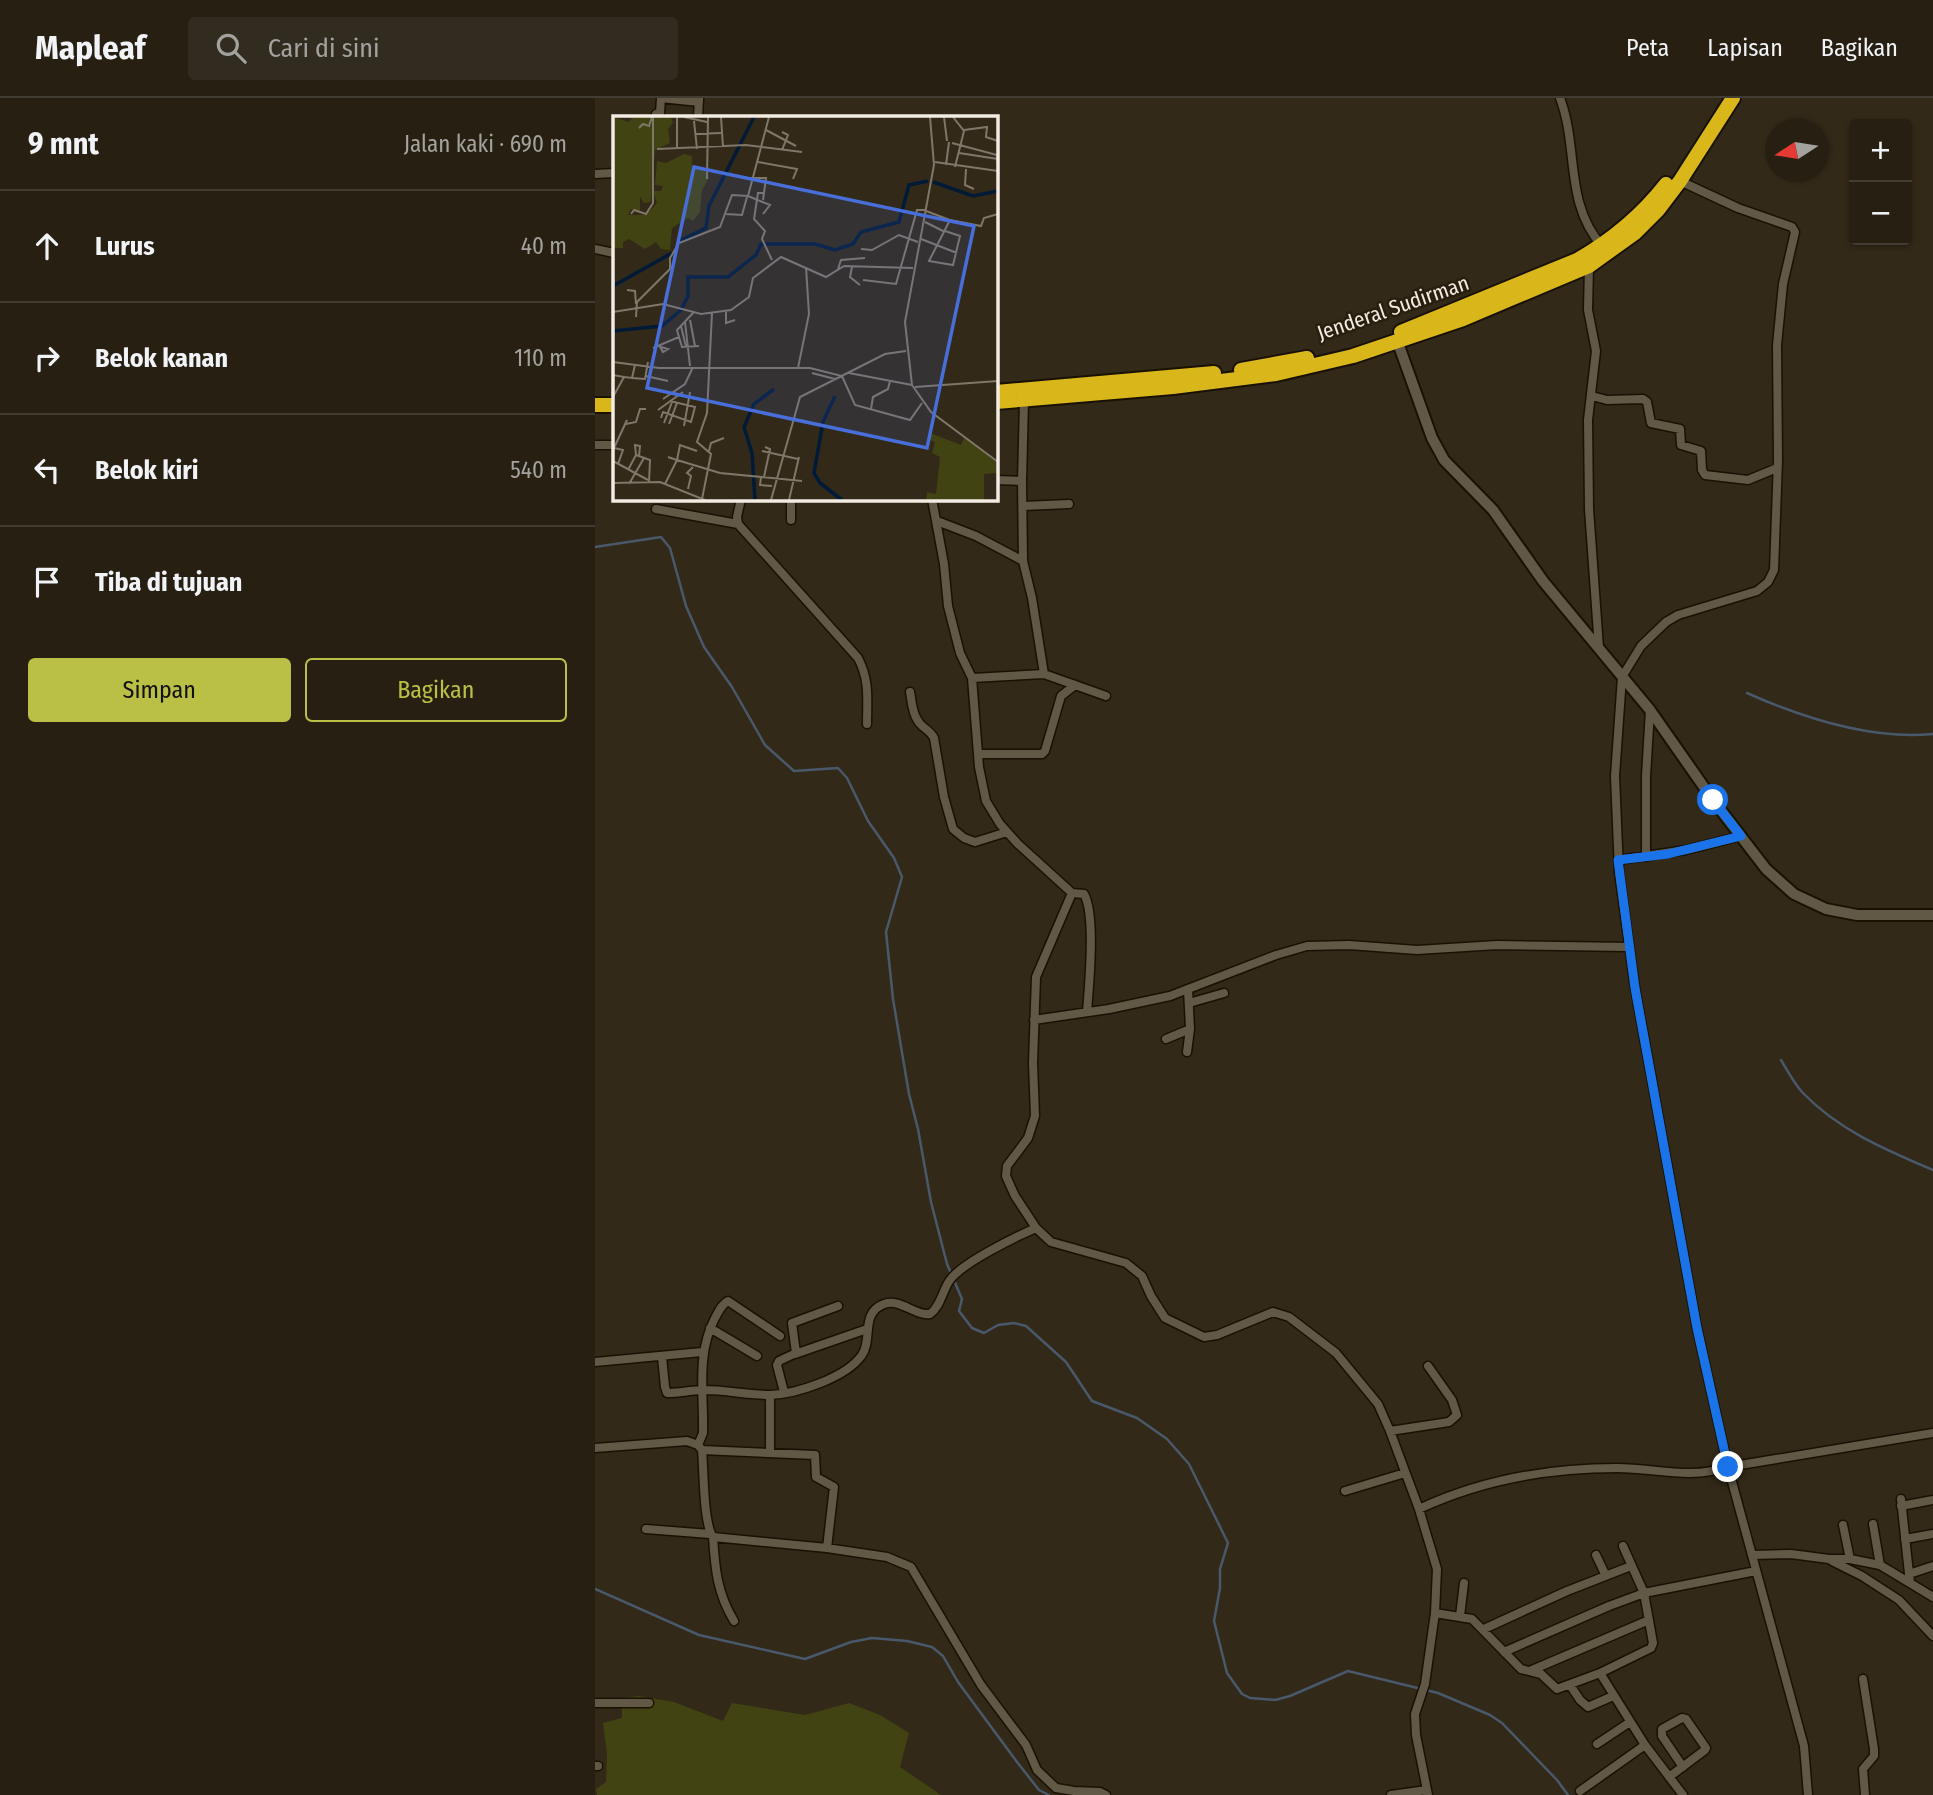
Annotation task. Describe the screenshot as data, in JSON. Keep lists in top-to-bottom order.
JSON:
{
  "streets": {
    "highway": ["Jenderal Sudirman"]
  },
  "north": "left",
  "page": {
    "header": "Mapleaf",
    "search": "Cari di sini",
    "nav": ["Peta", "Lapisan", "Bagikan"],
    "heading": ["9 mnt", "Jalan kaki · 690 m"],
    "map_buttons": ["+", "−"],
    "list": [
      ["Lurus", "40 m"],
      ["Belok kanan", "110 m"],
      ["Belok kiri", "540 m"],
      "Tiba di tujuan"
    ],
    "buttons": ["Simpan", "Bagikan"]
  }
}
